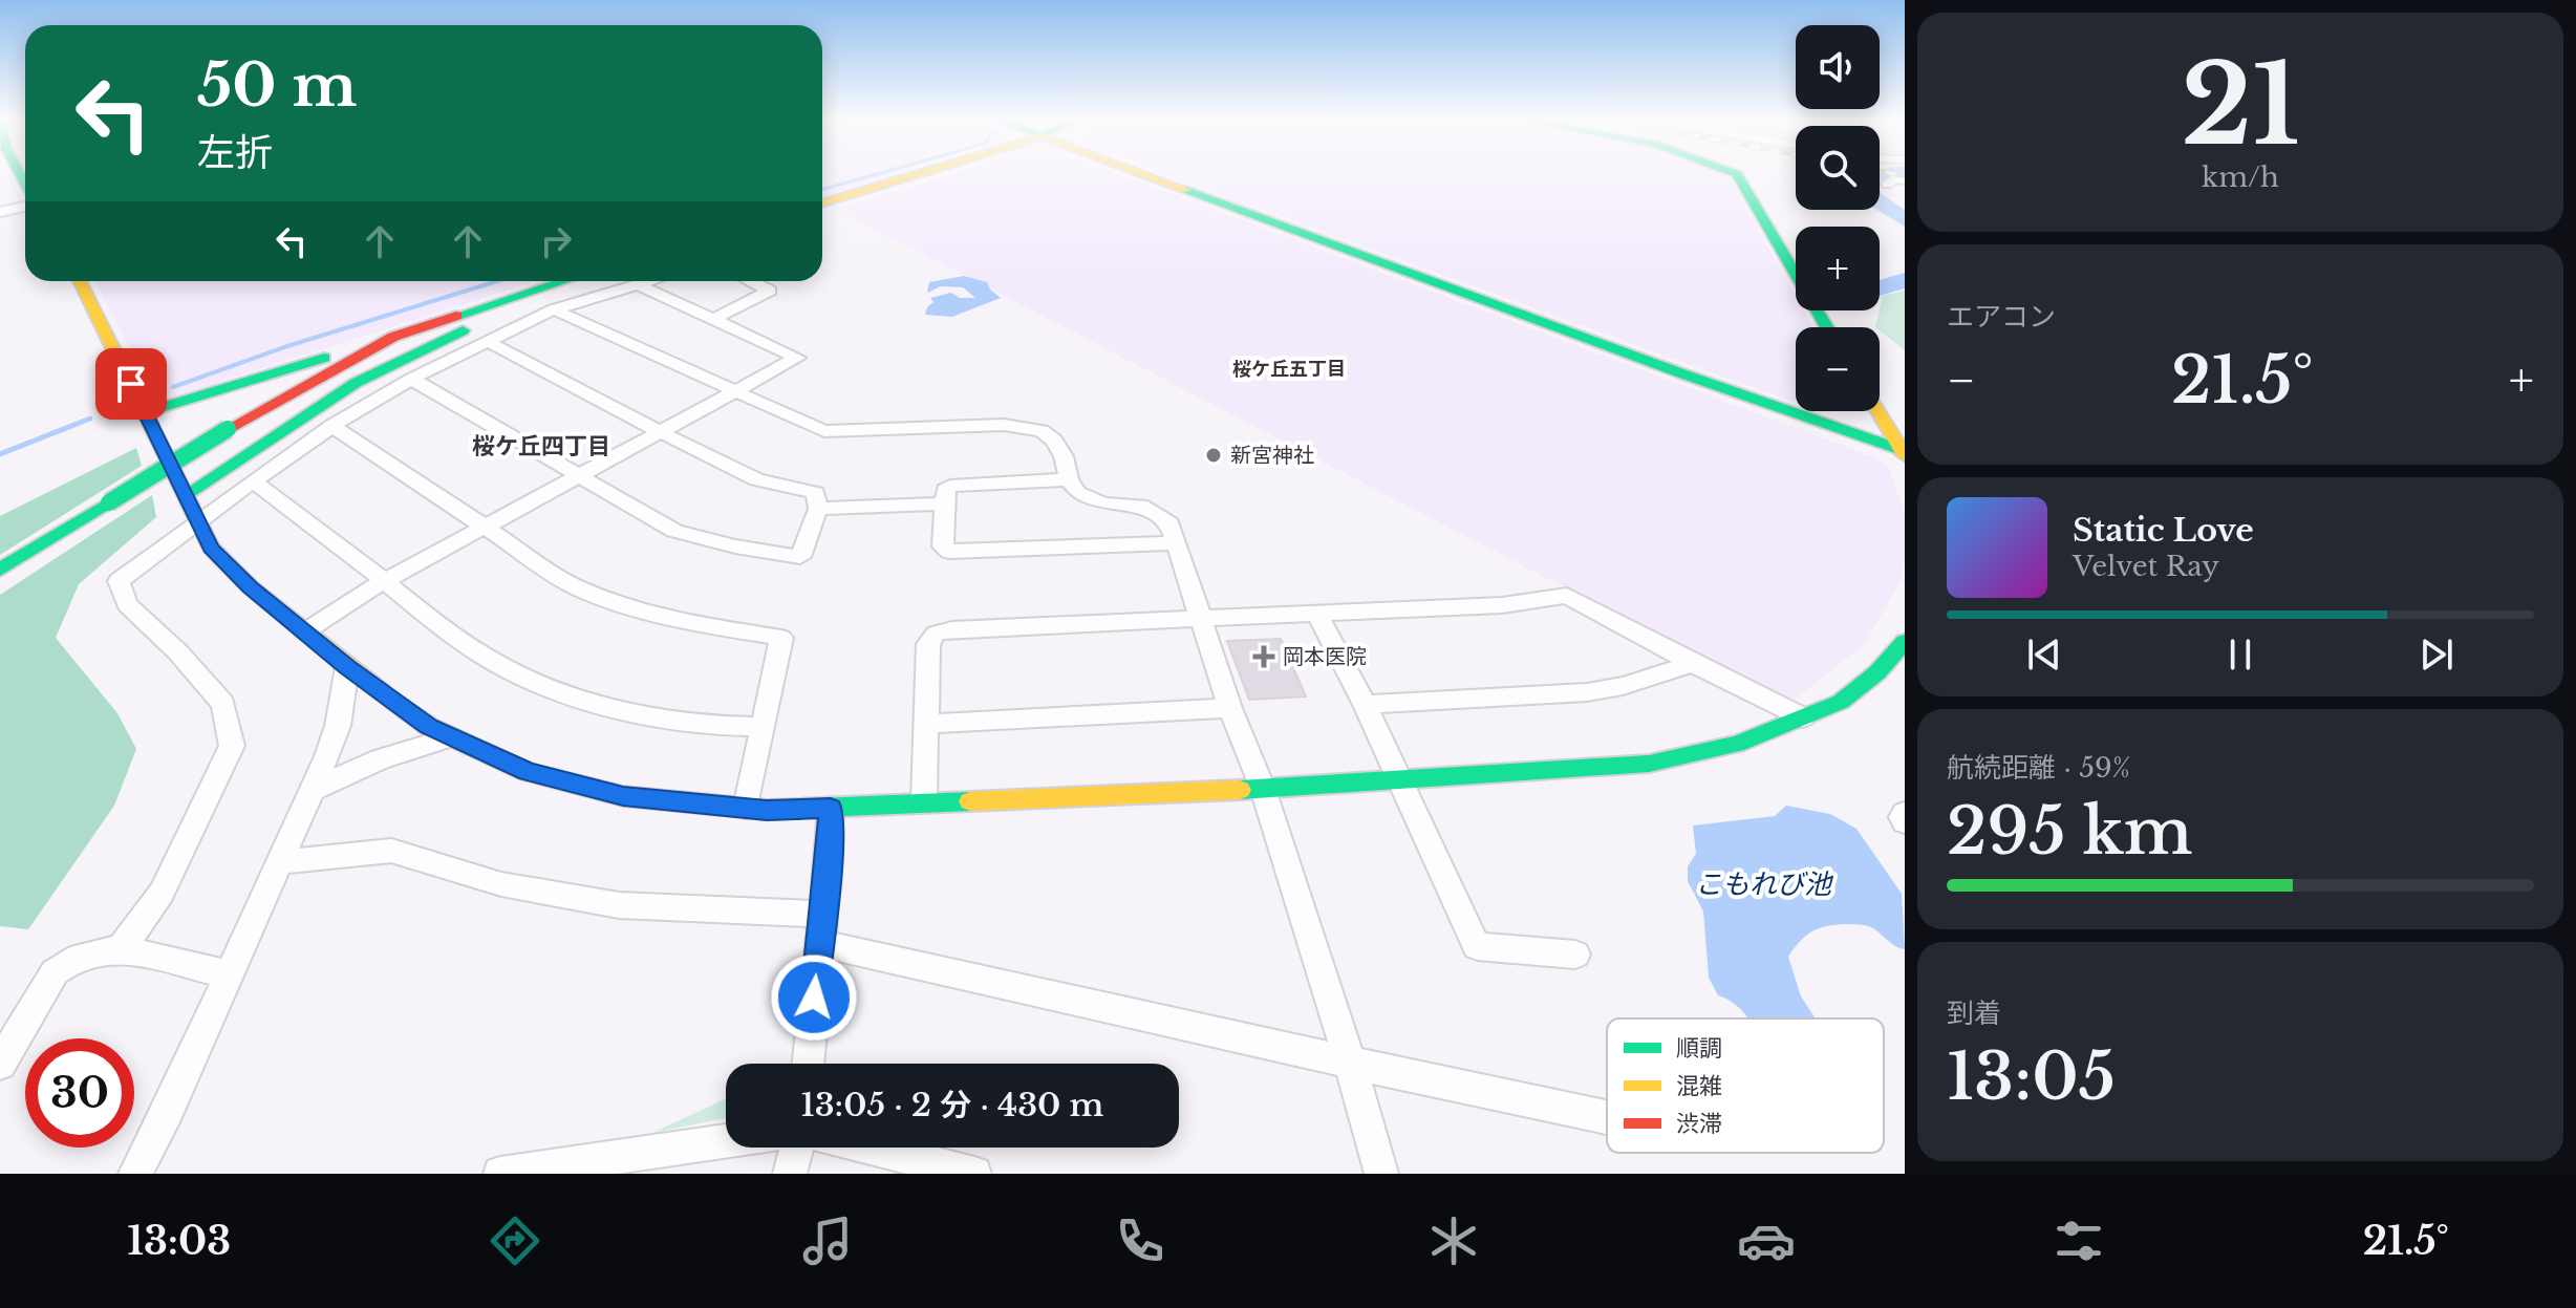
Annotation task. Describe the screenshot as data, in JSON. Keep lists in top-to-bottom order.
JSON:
{
  "districts": ["桜ケ丘五丁目", "桜ケ丘四丁目"],
  "water": ["こもれび池"],
  "places": {
    "other": ["新宮神社"],
    "health": ["岡本医院"]
  },
  "legend": ["順調", "混雑", "渋滞"],
  "page": {
    "tile": [
      ["21", "km/h"],
      "エアコン",
      ["航続距離 · 59%", "295 km"],
      ["到着", "13:05"]
    ],
    "map_buttons": ["+", "−"],
    "turn": ["50 m", "左折"],
    "heat": ["−", "21.5°", "+"],
    "song": ["Static Love", "Velvet Ray"],
    "limit": "30",
    "trip": "13:05 · 2 分 · 430 m",
    "tabs": ["13:03", "21.5°"]
  }
}
